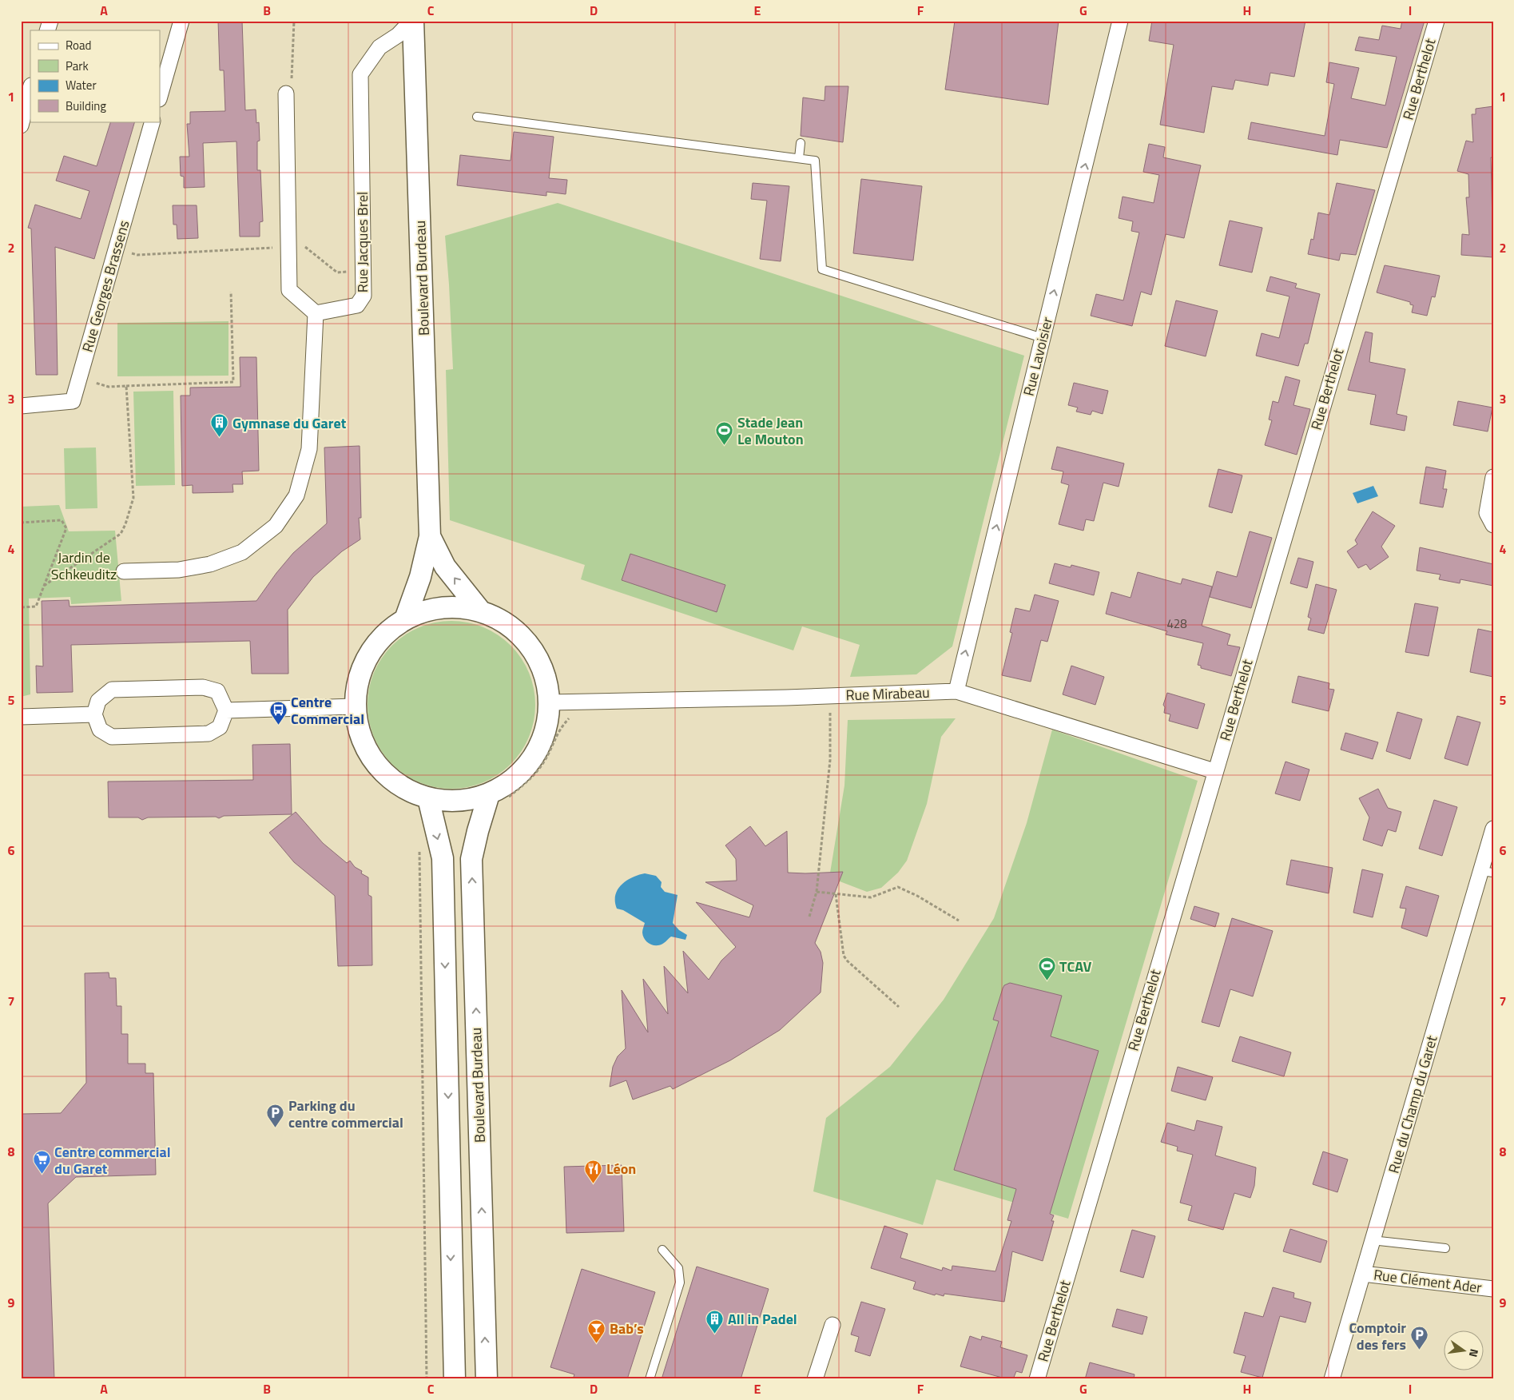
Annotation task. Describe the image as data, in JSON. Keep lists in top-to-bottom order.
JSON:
{
  "streets": {
    "main road": ["Boulevard Burdeau"],
    "street": [
      "Rue Berthelot",
      "Rue Jacques Brel",
      "Rue Georges Brassens",
      "Rue Lavoisier",
      "Rue Mirabeau",
      "Rue du Champ du Garet",
      "Rue Clément Ader"
    ]
  },
  "crossings": [
    ["Rue Berthelot", "Rue Mirabeau"],
    ["Rue Jacques Brel", "Boulevard Burdeau"],
    ["Rue Lavoisier", "Rue Mirabeau"],
    ["Rue du Champ du Garet", "Rue Clément Ader"]
  ],
  "one_way": ["Rue Lavoisier"],
  "parks": ["Jardin de Schkeuditz"],
  "places": {
    "building": ["Gymnase du Garet", "All in Padel"],
    "sports": ["Stade Jean Le Mouton", "TCAV"],
    "bus stop": ["Centre Commercial"],
    "parking": ["Parking du centre commercial", "Comptoir des fers"],
    "supermarket": ["Centre commercial du Garet"],
    "restaurant": ["Léon"],
    "bar": ["Bab’s"]
  },
  "house_numbers": ["428"],
  "legend": [
    "Road",
    "Park",
    "Water",
    "Building"
  ],
  "north": "right",
  "grid": {
    "columns": [
      "A",
      "B",
      "C",
      "D",
      "E",
      "F",
      "G",
      "H",
      "I"
    ],
    "rows": [
      "1",
      "2",
      "3",
      "4",
      "5",
      "6",
      "7",
      "8",
      "9"
    ]
  }
}
